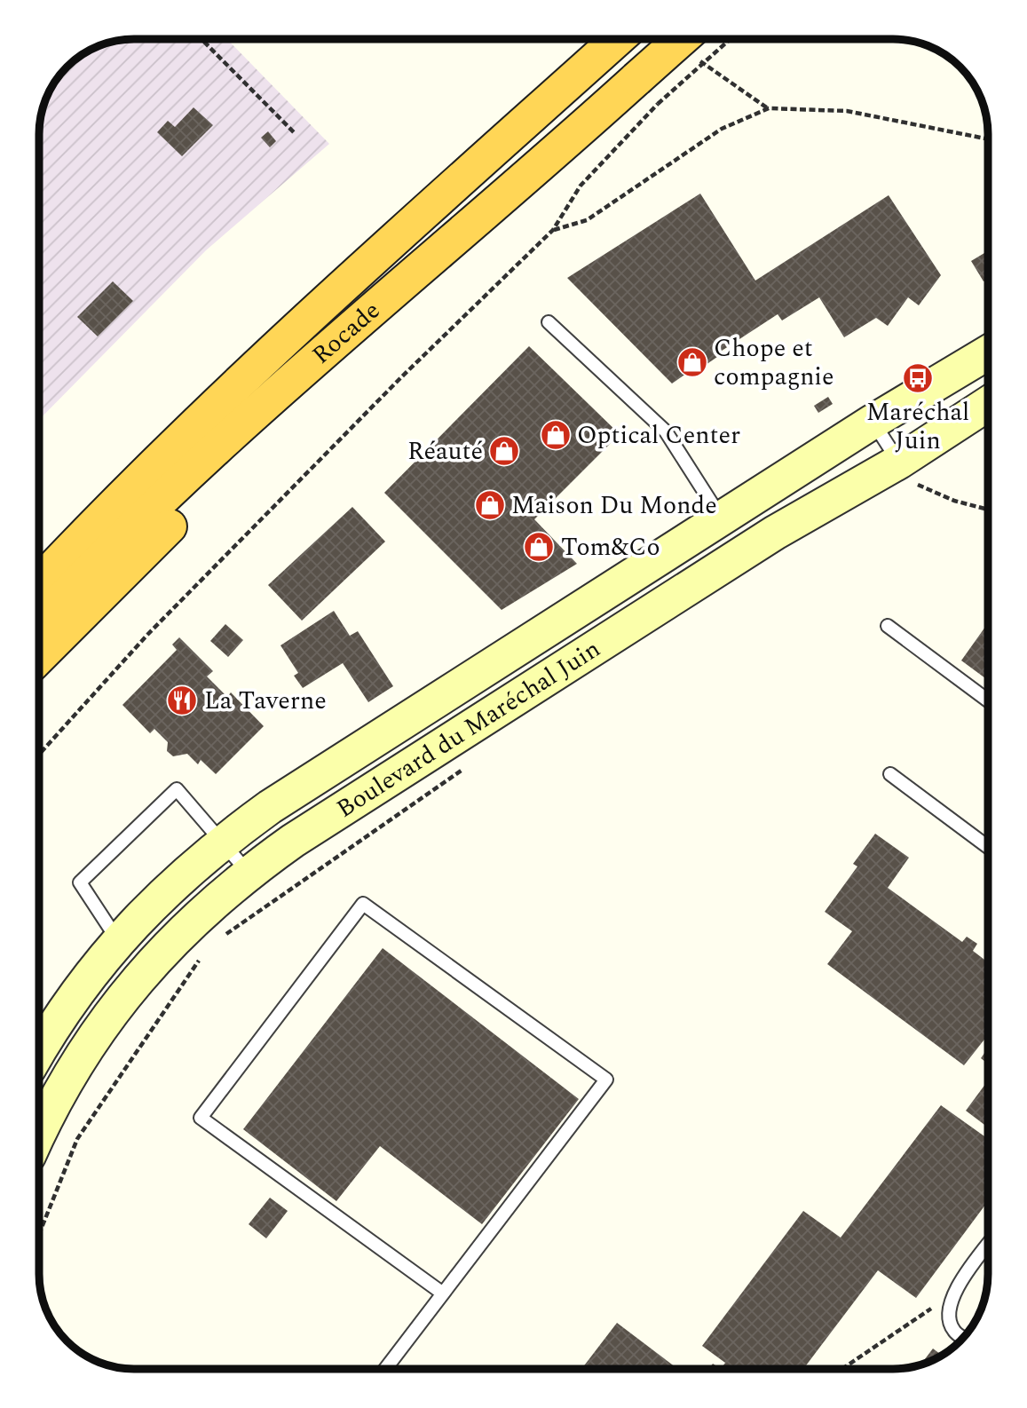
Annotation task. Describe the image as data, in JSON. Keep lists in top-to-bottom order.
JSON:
{
  "streets": {
    "highway": ["Rocade"],
    "main road": ["Boulevard du Maréchal Juin"]
  },
  "places": {
    "shop": [
      "Chope et compagnie",
      "Optical Center",
      "Réauté",
      "Maison Du Monde",
      "Tom&Co"
    ],
    "bus stop": ["Maréchal Juin"],
    "restaurant": ["La Taverne"]
  }
}
